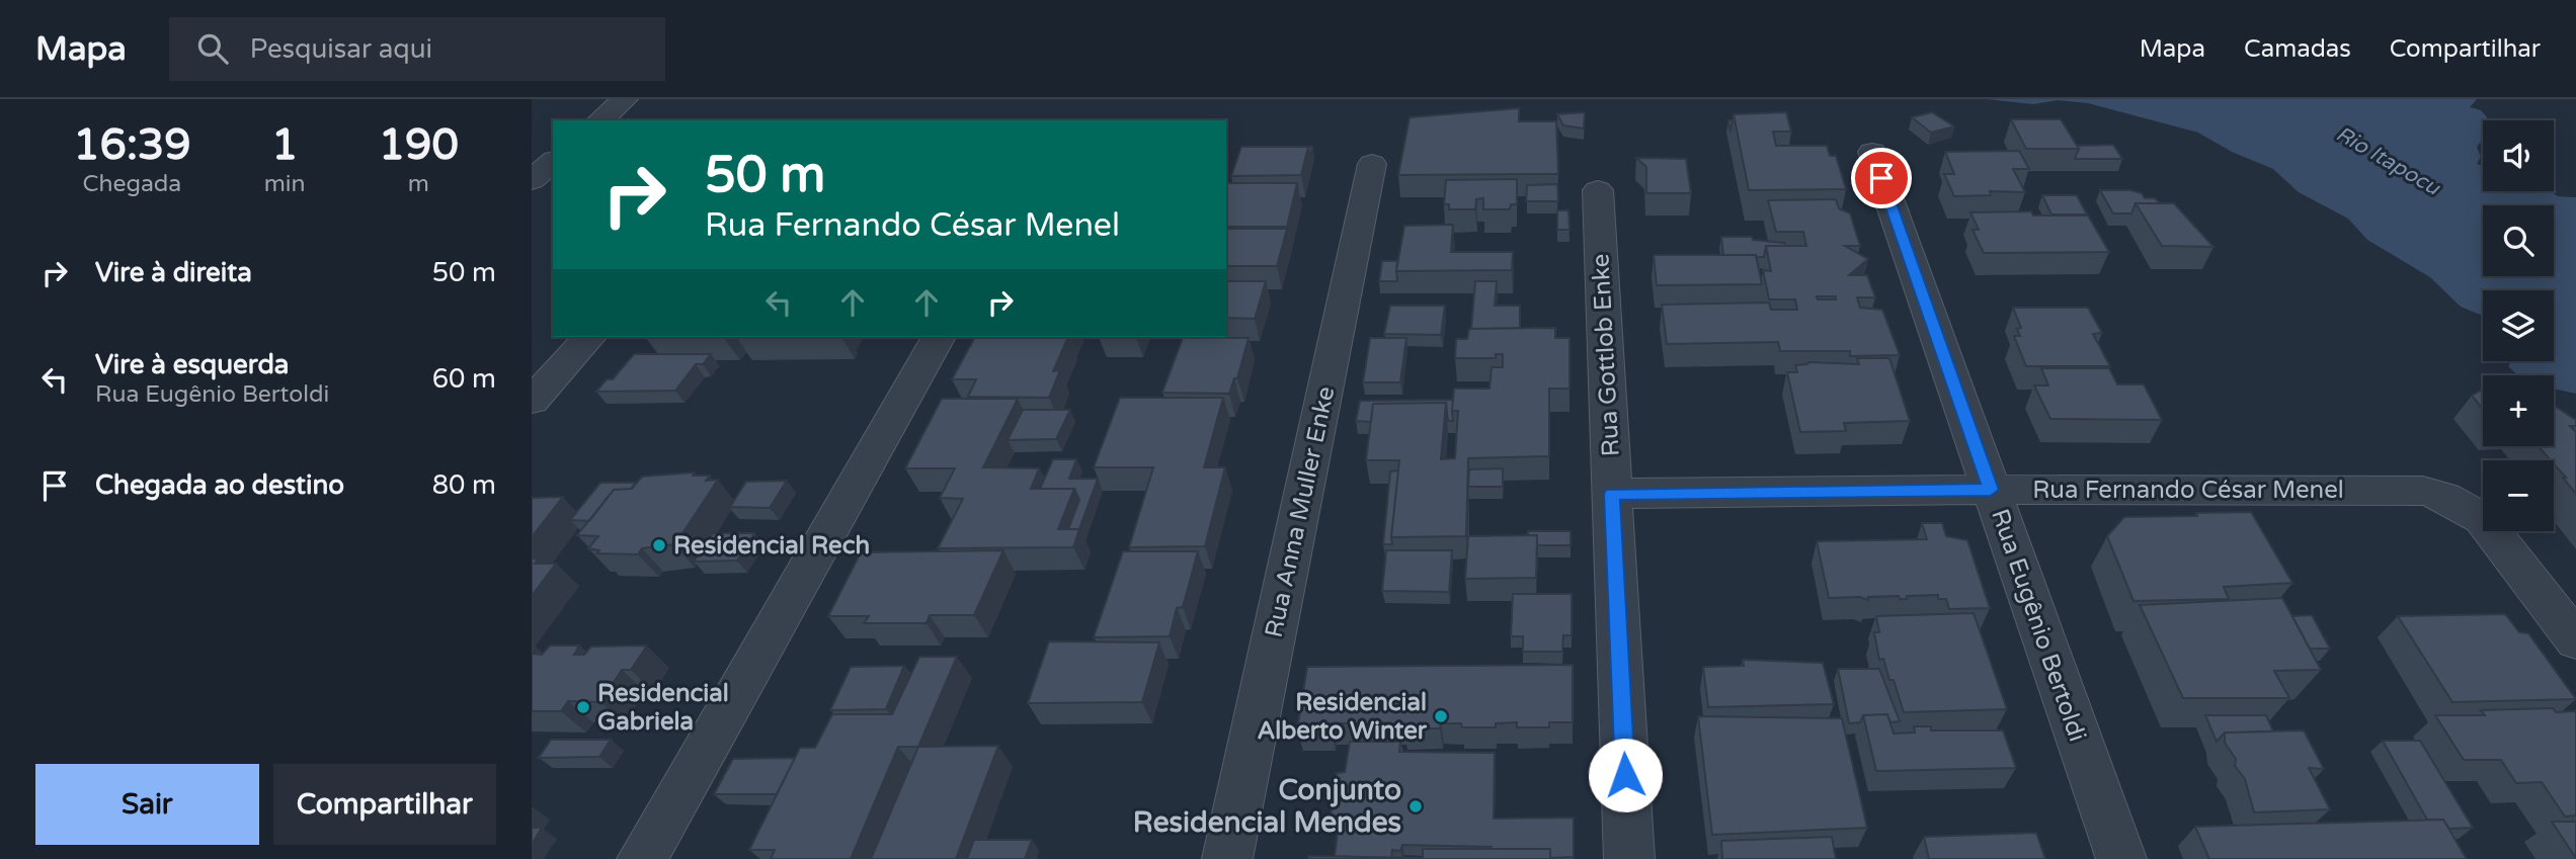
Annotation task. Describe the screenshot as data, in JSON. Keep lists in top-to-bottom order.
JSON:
{
  "streets": {
    "street": [
      "Rua Gottlob Enke",
      "Rua Fernando César Menel",
      "Rua Anna Muller Enke",
      "Rua Eugênio Bertoldi"
    ]
  },
  "crossings": [
    ["Rua Gottlob Enke", "Rua Fernando César Menel"],
    ["Rua Fernando César Menel", "Rua Eugênio Bertoldi"]
  ],
  "water": ["Rio Itapocu"],
  "places": [
    "Residencial Rech",
    "Residencial Gabriela",
    "Residencial Alberto Winter",
    "Conjunto Residencial Mendes"
  ],
  "page": {
    "header": "Mapa",
    "search": "Pesquisar aqui",
    "nav": ["Mapa", "Camadas", "Compartilhar"],
    "eta": [
      "16:39",
      "Chegada",
      "1",
      "min",
      "190",
      "m"
    ],
    "map_buttons": ["+", "−"],
    "turn": ["50 m", "Rua Fernando César Menel"],
    "list": [
      {
        "name": "Vire à direita",
        "value": "50 m"
      },
      {
        "name": "Vire à esquerda",
        "note": "Rua Eugênio Bertoldi",
        "value": "60 m"
      },
      {
        "name": "Chegada ao destino",
        "value": "80 m"
      }
    ],
    "buttons": ["Sair", "Compartilhar"]
  }
}
